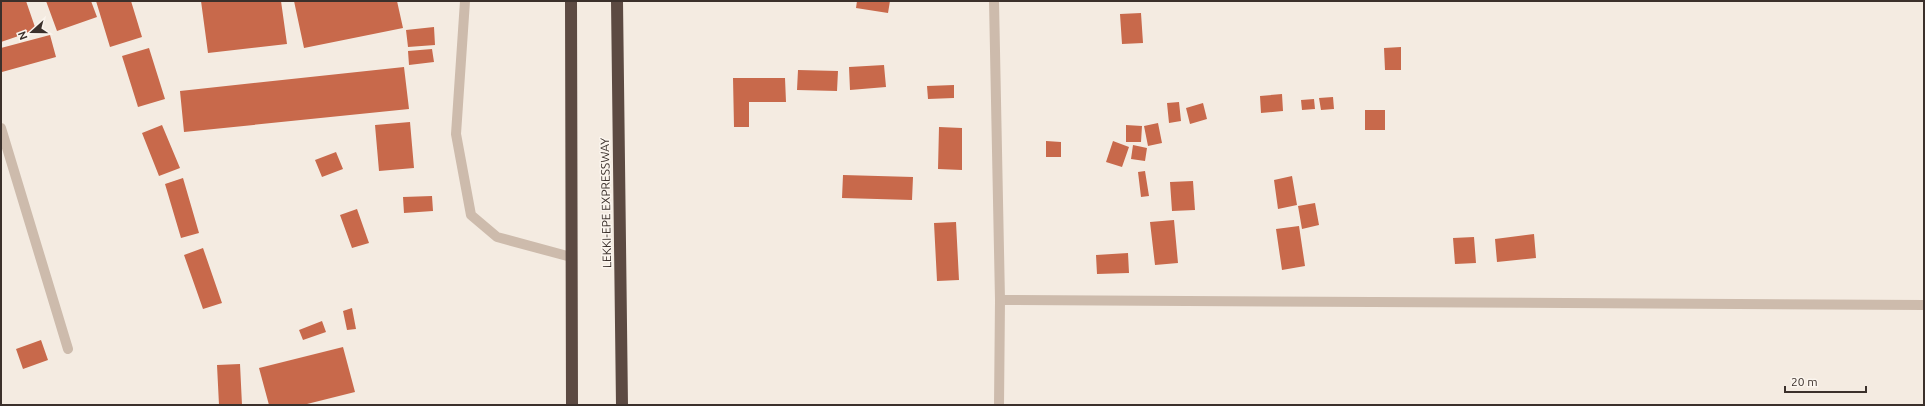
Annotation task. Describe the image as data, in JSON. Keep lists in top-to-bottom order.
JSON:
{
  "streets": {
    "highway": ["LEKKI-EPE EXPRESSWAY"]
  },
  "scale_bar": "20 m",
  "north": "left"
}
